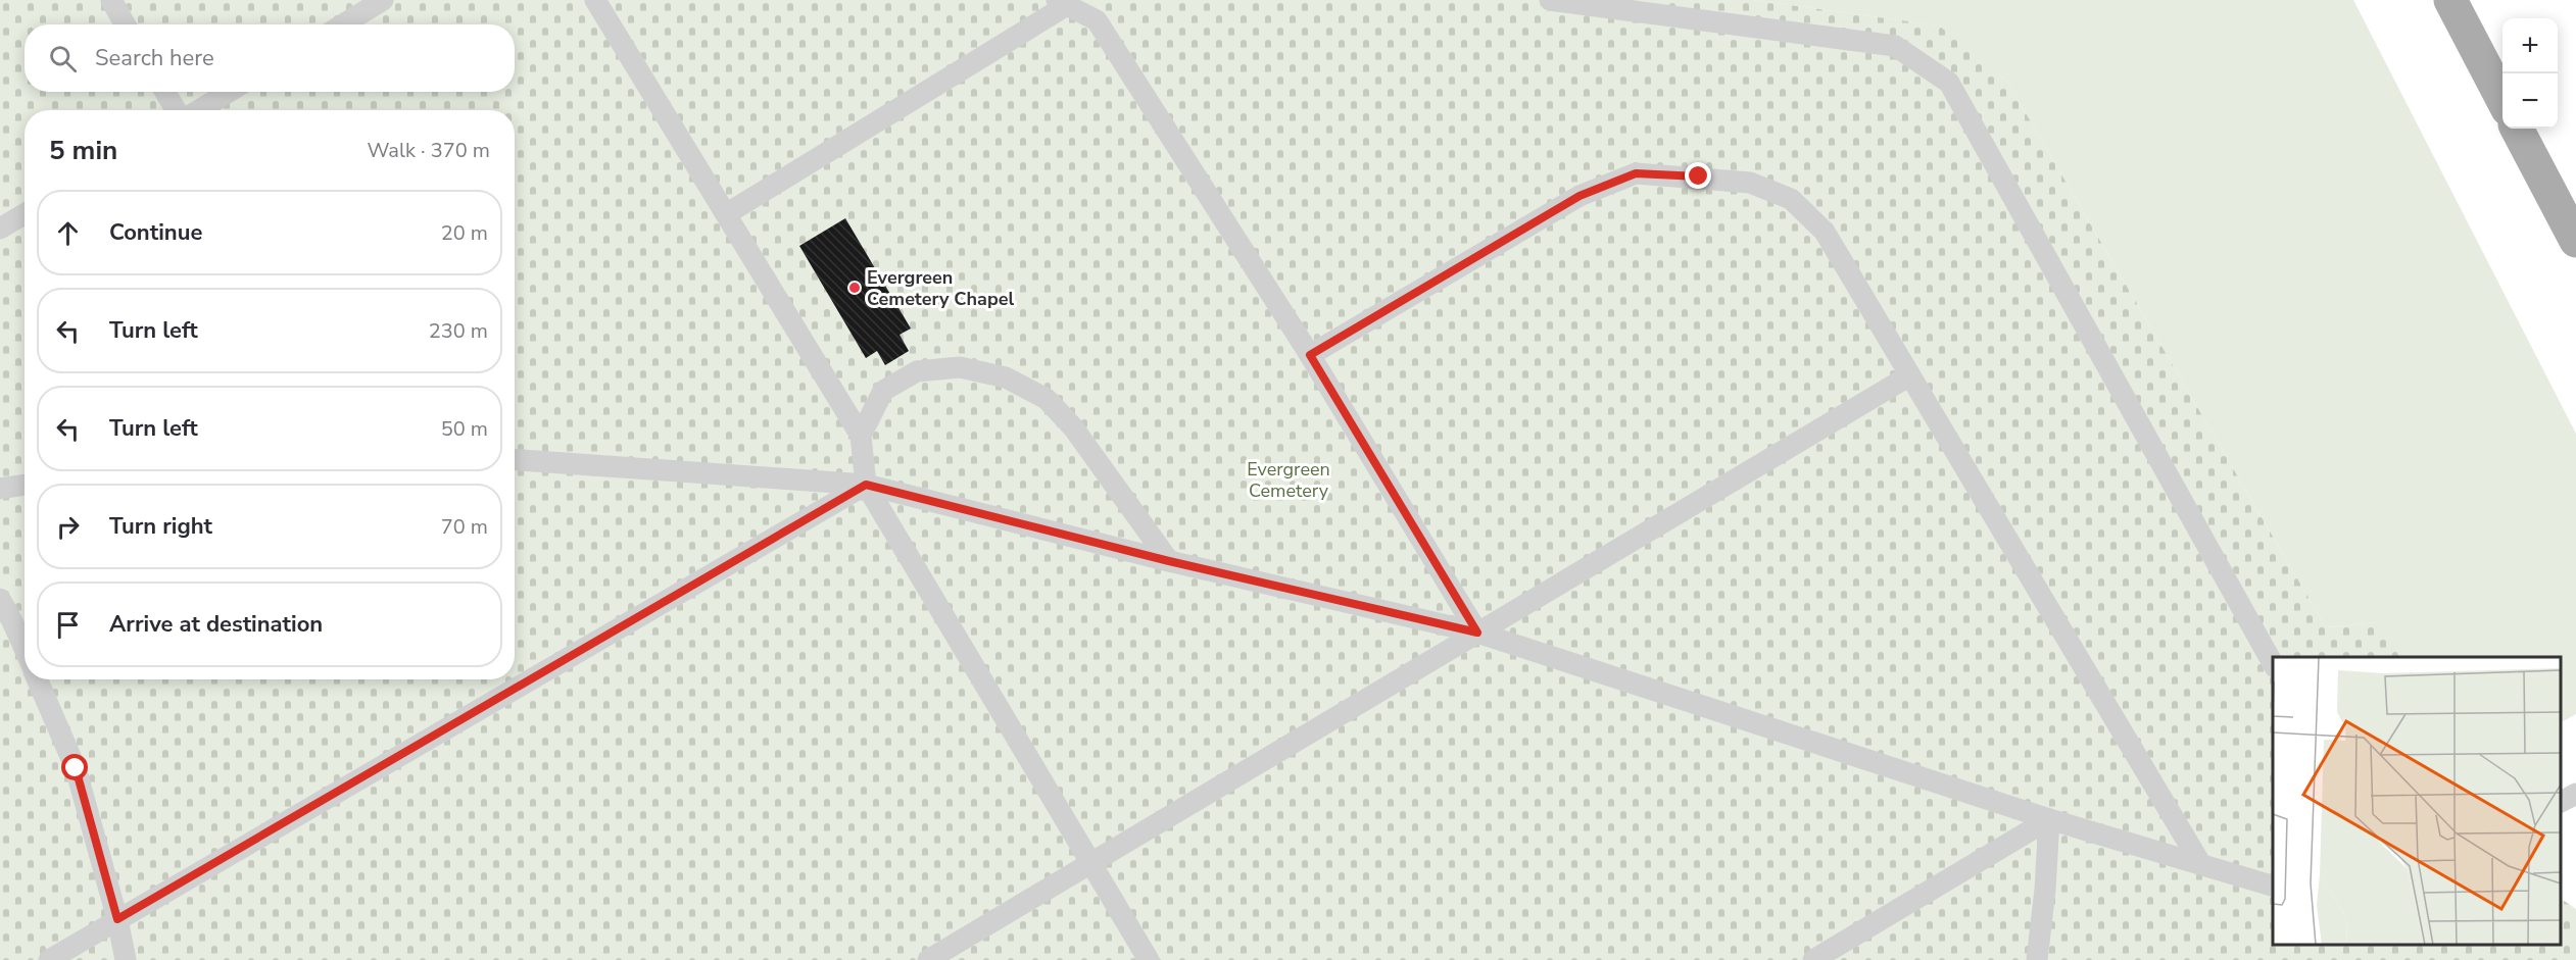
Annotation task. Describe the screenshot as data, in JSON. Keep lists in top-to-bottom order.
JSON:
{
  "parks": ["Evergreen Cemetery"],
  "places": ["Evergreen Cemetery Chapel"],
  "page": {
    "map_buttons": ["+", "−"],
    "search": "Search here",
    "heading": ["5 min", "Walk · 370 m"],
    "list": [
      ["Continue", "20 m"],
      ["Turn left", "230 m"],
      ["Turn left", "50 m"],
      ["Turn right", "70 m"],
      "Arrive at destination"
    ]
  }
}
